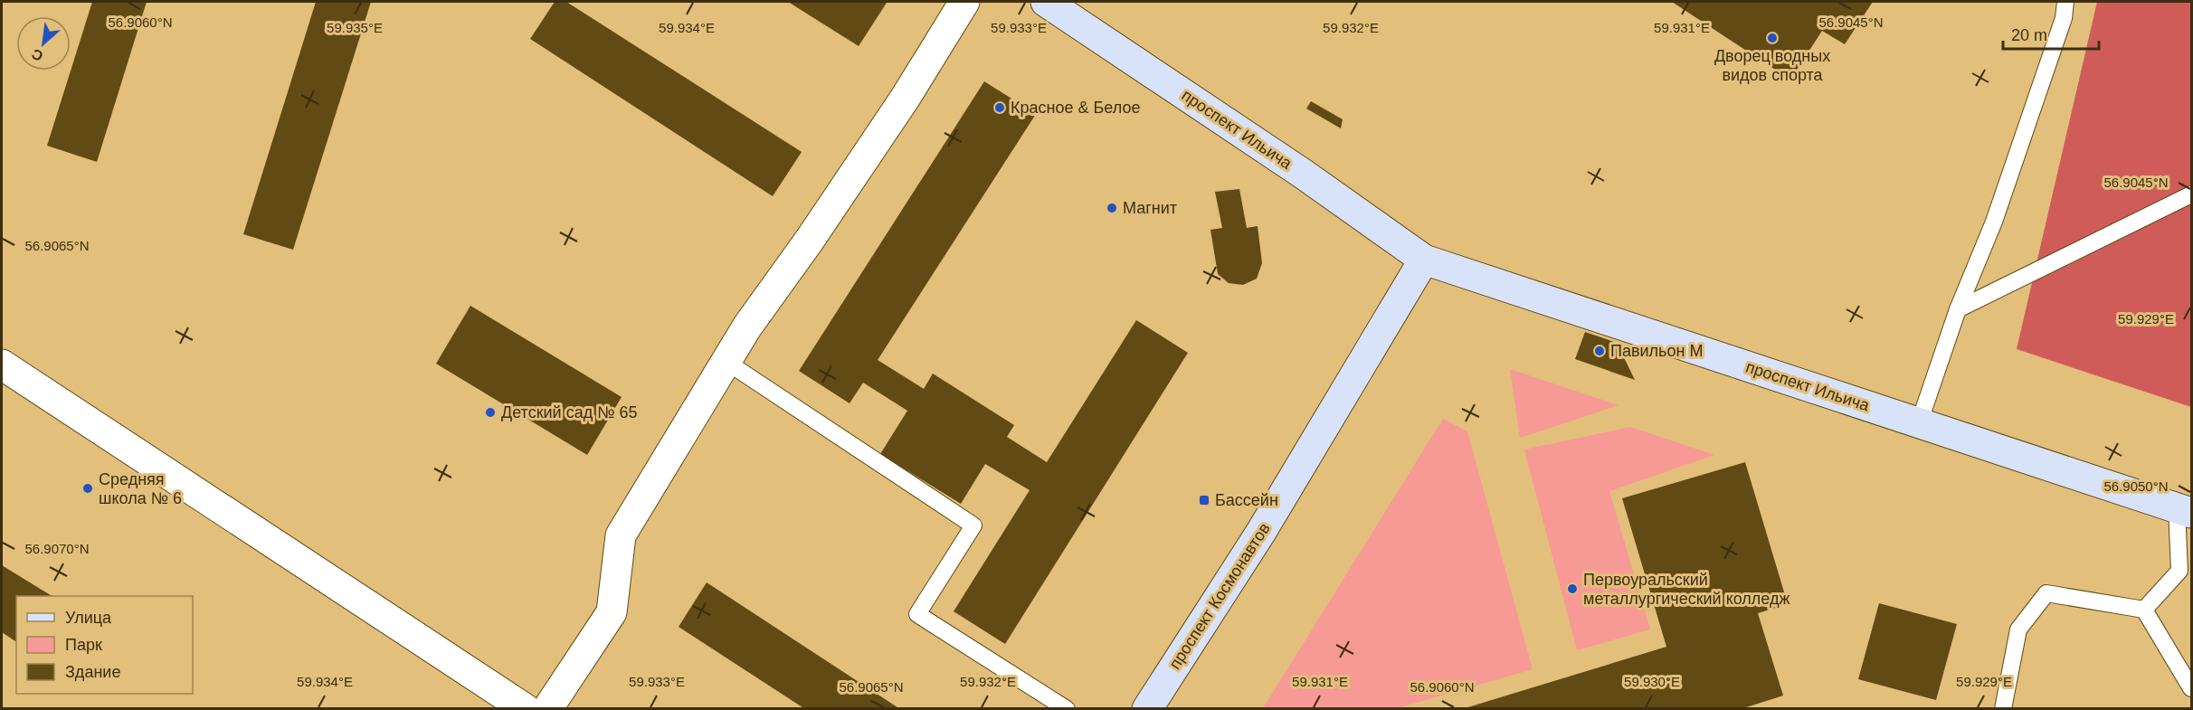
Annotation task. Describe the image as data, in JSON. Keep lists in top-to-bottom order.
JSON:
{
  "streets": {
    "main road": ["проспект Ильича", "проспект Космонавтов"]
  },
  "crossings": [
    ["проспект Ильича", "проспект Космонавтов"]
  ],
  "places": {
    "other": [
      "Дворец водных видов спорта",
      "Красное & Белое",
      "Магнит",
      "Павильон М",
      "Детский сад № 65",
      "Средняя школа № 6",
      "Первоуральский металлургический колледж"
    ],
    "transit": ["Бассейн"]
  },
  "legend": ["Улица", "Парк", "Здание"],
  "scale_bar": "20 m",
  "north": "bottom left",
  "coordinates": [
    "56.9060°N",
    "56.9045°N",
    "59.935°E",
    "59.934°E",
    "59.933°E",
    "59.932°E",
    "59.931°E",
    "56.9065°N",
    "59.929°E",
    "56.9050°N",
    "56.9070°N",
    "59.930°E"
  ]
}
